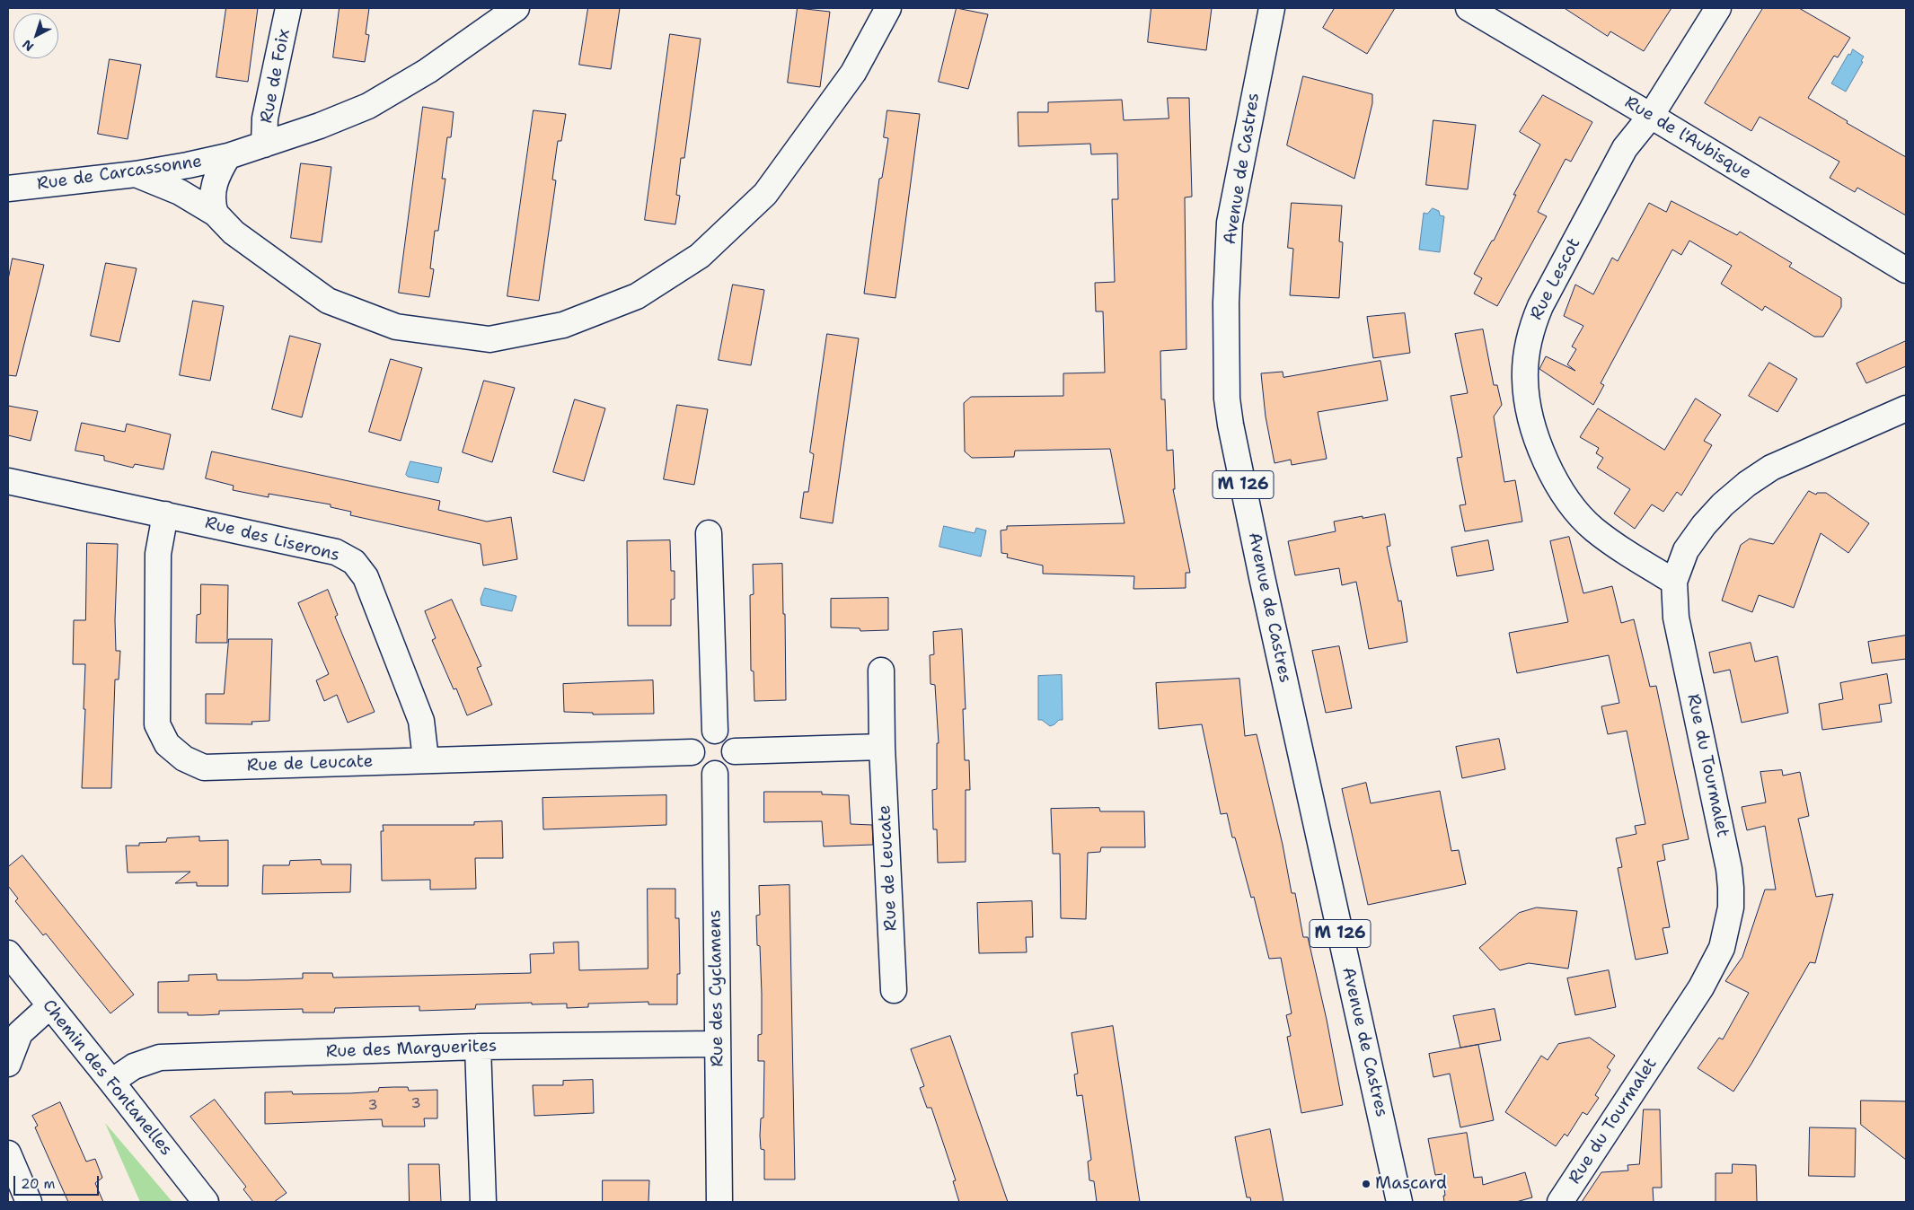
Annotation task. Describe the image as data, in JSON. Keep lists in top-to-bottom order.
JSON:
{
  "streets": {
    "street": [
      "Rue de Foix",
      "Rue de l'Aubisque",
      "Avenue de Castres",
      "Rue de Carcassonne",
      "Rue Lescot",
      "M 126",
      "Rue des Liserons",
      "Rue de Leucate",
      "Rue du Tourmalet",
      "Rue des Cyclamens",
      "Rue des Marguerites",
      "Chemin des Fontanelles"
    ]
  },
  "crossings": [
    ["Rue de Foix", "Rue de Carcassonne"],
    ["Rue de l'Aubisque", "Rue Lescot"],
    ["Rue Lescot", "Rue du Tourmalet"],
    ["Rue des Liserons", "Rue de Leucate"],
    ["Rue de Leucate", "Rue des Cyclamens"],
    ["Rue des Cyclamens", "Rue des Marguerites"],
    ["Rue des Marguerites", "Chemin des Fontanelles"]
  ],
  "places": ["Mascard"],
  "house_numbers": ["3", "3"],
  "scale_bar": "20 m",
  "north": "bottom left"
}
